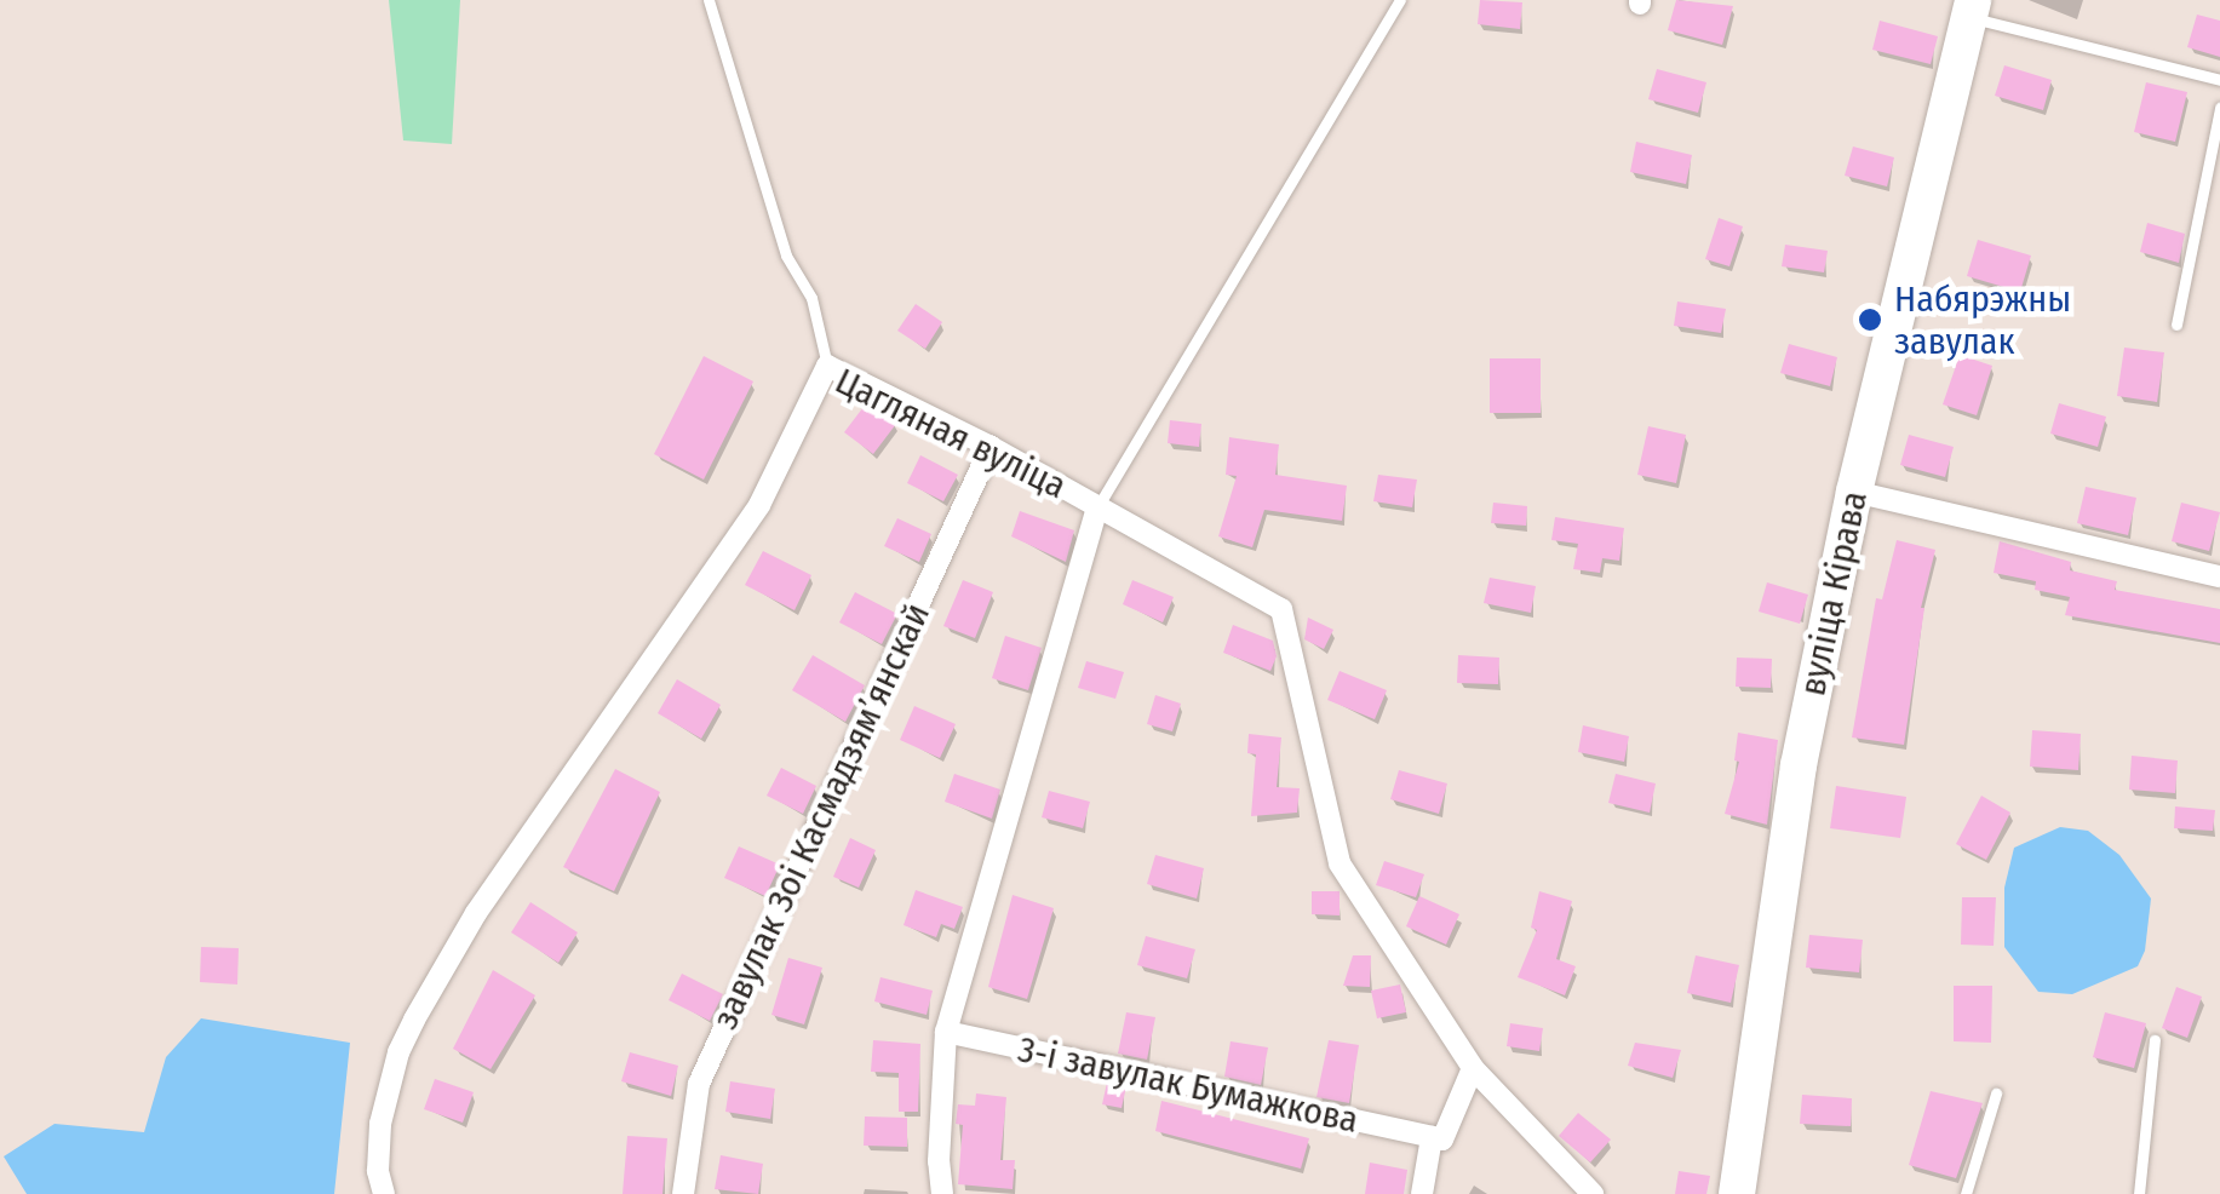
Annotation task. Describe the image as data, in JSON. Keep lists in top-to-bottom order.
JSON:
{
  "streets": {
    "main road": ["вуліца Кірава"],
    "street": ["Цагляная вуліца", "завулак Зоі Касмадзямʼянскай", "3-і завулак Бумажкова"]
  },
  "crossings": [
    ["Цагляная вуліца", "завулак Зоі Касмадзямʼянскай"],
    ["Цагляная вуліца", "3-і завулак Бумажкова"]
  ],
  "places": ["Набярэжны завулак"]
}
